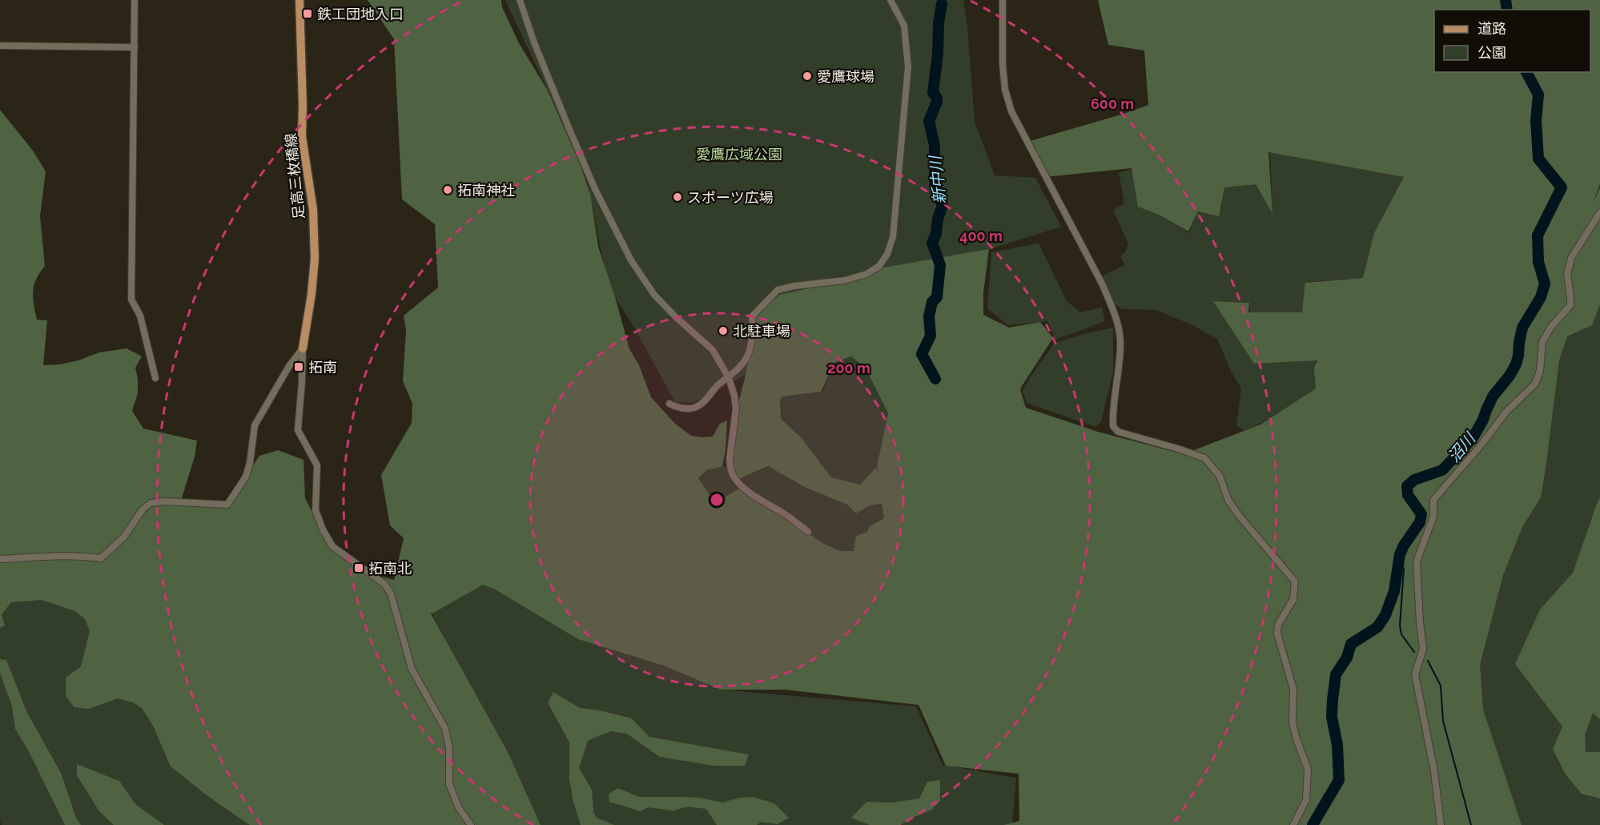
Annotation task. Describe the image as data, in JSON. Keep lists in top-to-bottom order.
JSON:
{
  "streets": {
    "main road": ["足高三枚橋線"]
  },
  "water": ["新中川", "沼川"],
  "parks": ["愛鷹広域公園"],
  "places": {
    "transit": ["鉄工団地入口", "拓南", "拓南北"],
    "other": [
      "愛鷹球場",
      "拓南神社",
      "スポーツ広場",
      "北駐車場"
    ]
  },
  "legend": ["道路", "公園"],
  "rings": ["600 m", "400 m", "200 m"]
}
